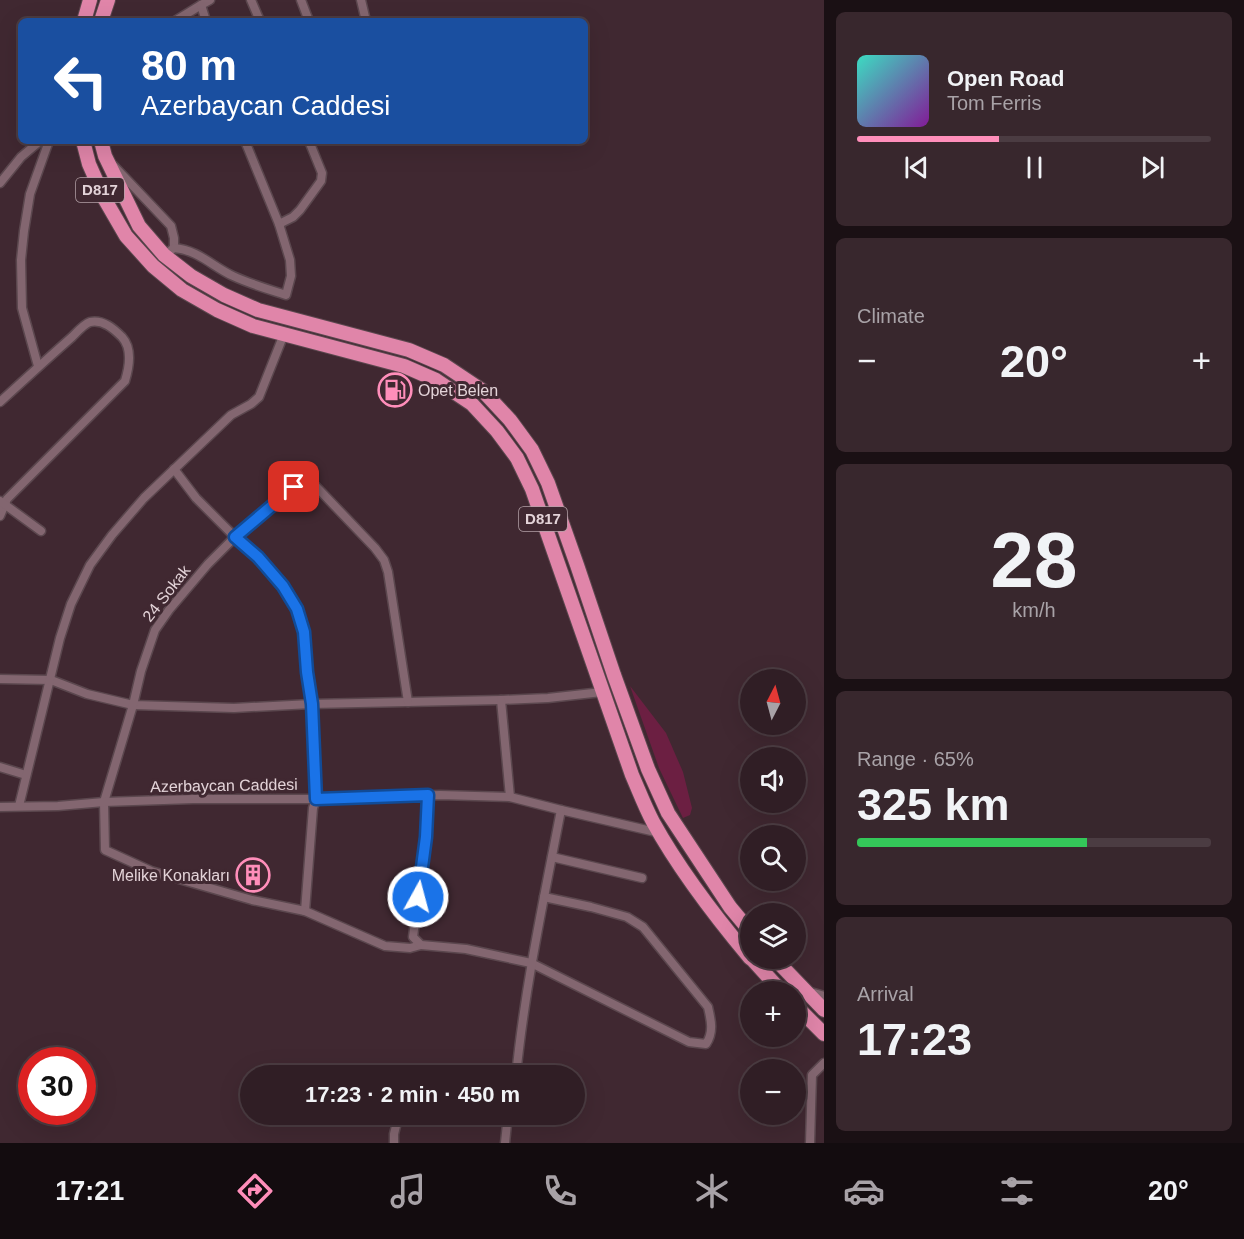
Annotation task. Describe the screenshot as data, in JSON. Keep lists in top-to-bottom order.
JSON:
{
  "streets": {
    "highway": ["D817"],
    "street": ["24 Sokak", "Azerbaycan Caddesi"]
  },
  "crossings": [
    ["D817", "Azerbaycan Caddesi"],
    ["24 Sokak", "Azerbaycan Caddesi"]
  ],
  "places": {
    "fuel station": ["Opet Belen"],
    "building": ["Melike Konakları"]
  },
  "north": "top",
  "page": {
    "turn": ["80 m", "Azerbaycan Caddesi"],
    "song": ["Open Road", "Tom Ferris"],
    "tile": [
      "Climate",
      ["28", "km/h"],
      ["Range · 65%", "325 km"],
      ["Arrival", "17:23"]
    ],
    "heat": ["−", "20°", "+"],
    "map_buttons": ["+", "−"],
    "limit": "30",
    "trip": "17:23 · 2 min · 450 m",
    "tabs": ["17:21", "20°"]
  }
}
